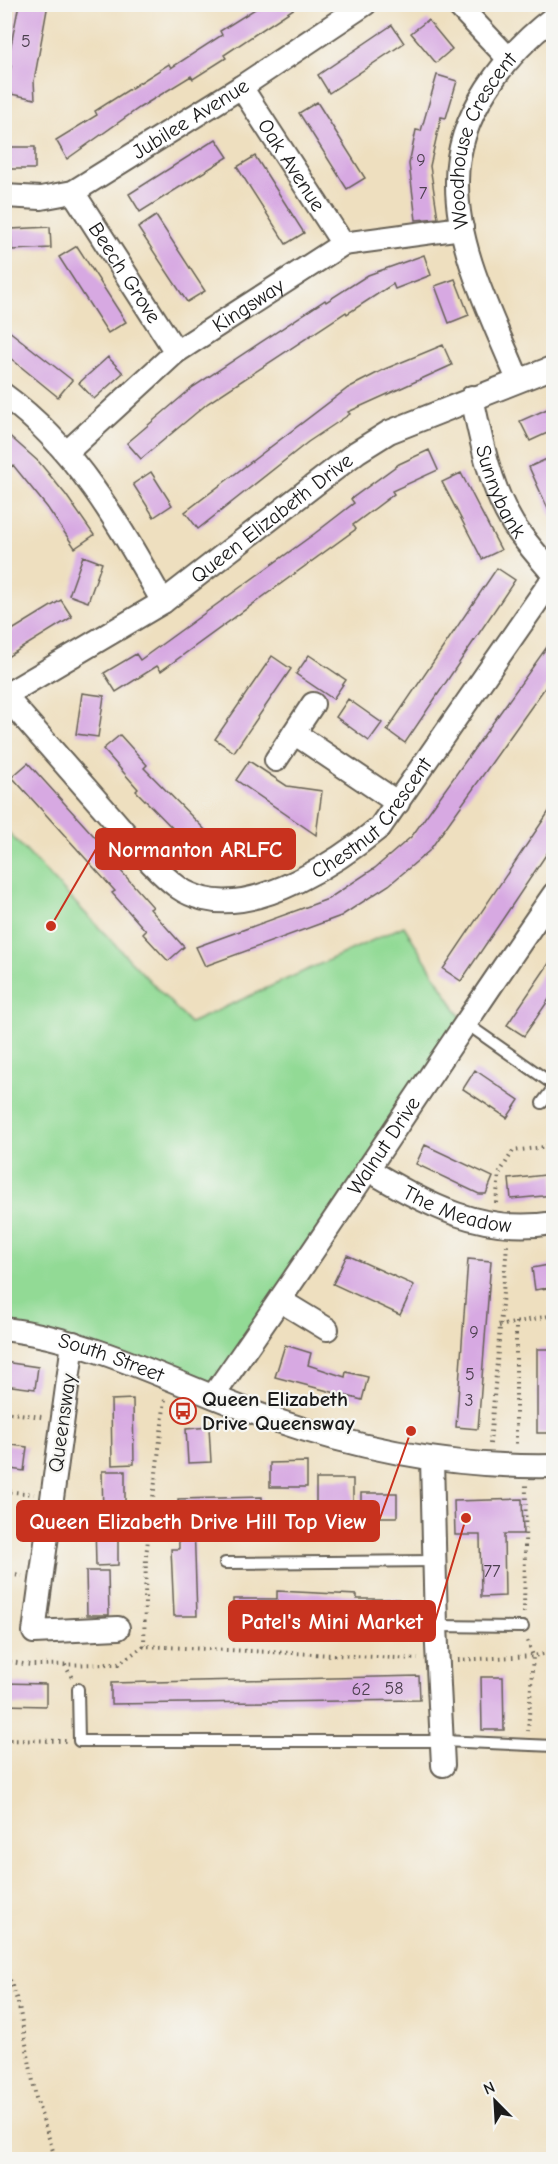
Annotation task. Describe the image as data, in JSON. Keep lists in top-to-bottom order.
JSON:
{
  "streets": {
    "street": [
      "Jubilee Avenue",
      "Woodhouse Crescent",
      "Oak Avenue",
      "Beech Grove",
      "Kingsway",
      "Sunnybank",
      "Queen Elizabeth Drive",
      "Chestnut Crescent",
      "Walnut Drive",
      "The Meadow",
      "South Street",
      "Queensway"
    ]
  },
  "crossings": [
    ["Jubilee Avenue", "Oak Avenue"],
    ["Jubilee Avenue", "Beech Grove"],
    ["Woodhouse Crescent", "Kingsway"],
    ["Woodhouse Crescent", "Queen Elizabeth Drive"],
    ["Oak Avenue", "Kingsway"],
    ["Beech Grove", "Kingsway"],
    ["Sunnybank", "Queen Elizabeth Drive"],
    ["Sunnybank", "Chestnut Crescent"],
    ["Queen Elizabeth Drive", "Chestnut Crescent"],
    ["Walnut Drive", "The Meadow"],
    ["Walnut Drive", "South Street"],
    ["South Street", "Queensway"]
  ],
  "places": {
    "other": ["Normanton ARLFC", "Queen Elizabeth Drive Hill Top View", "Patel's Mini Market"],
    "bus stop": ["Queen Elizabeth Drive Queensway"]
  },
  "house_numbers": [
    "5",
    "9",
    "7",
    "9",
    "5",
    "3",
    "77",
    "58",
    "62"
  ],
  "north": "top left"
}
